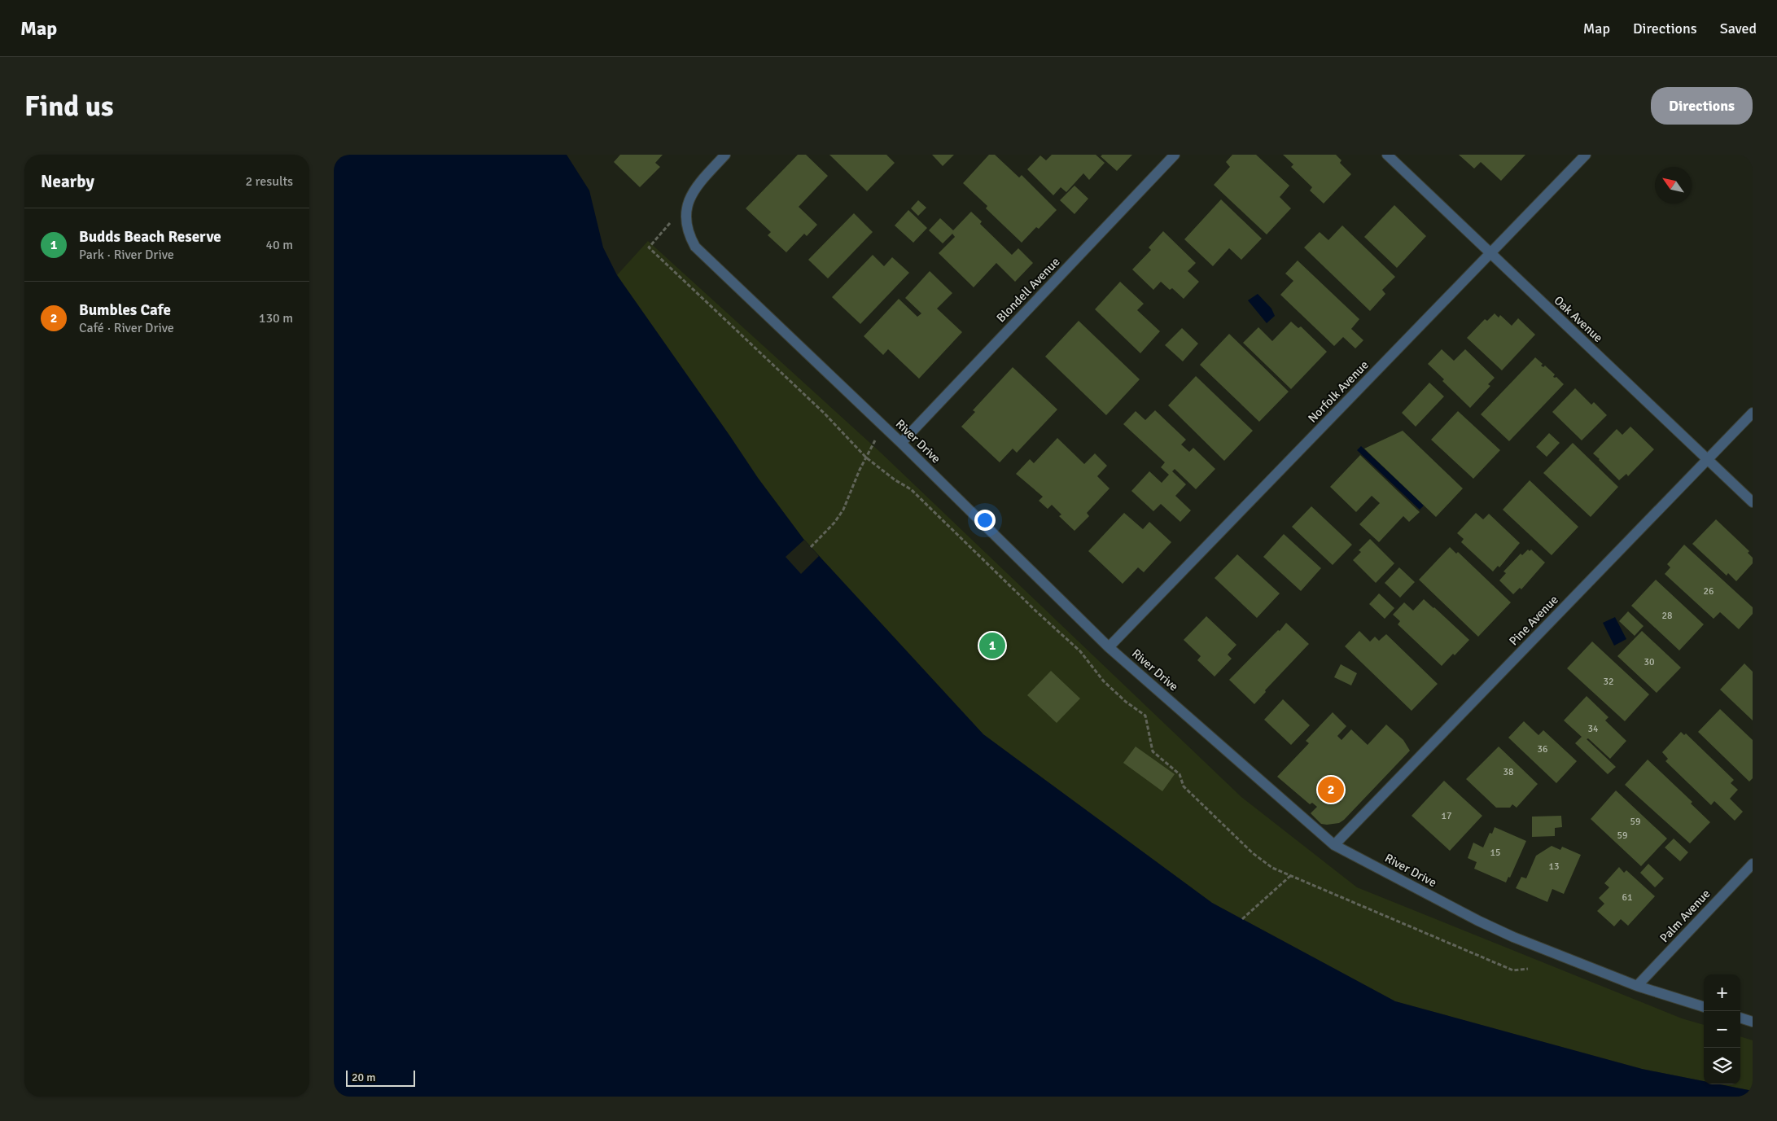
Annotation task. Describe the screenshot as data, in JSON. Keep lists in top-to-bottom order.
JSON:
{
  "streets": {
    "street": [
      "Blondell Avenue",
      "Oak Avenue",
      "Norfolk Avenue",
      "River Drive",
      "Pine Avenue",
      "Palm Avenue"
    ]
  },
  "crossings": [
    ["Blondell Avenue", "River Drive"],
    ["Oak Avenue", "Norfolk Avenue"],
    ["Oak Avenue", "Pine Avenue"],
    ["Norfolk Avenue", "River Drive"],
    ["River Drive", "Pine Avenue"],
    ["River Drive", "Palm Avenue"]
  ],
  "house_numbers": [
    "26",
    "28",
    "30",
    "32",
    "34",
    "36",
    "38",
    "17",
    "59",
    "59",
    "15",
    "13",
    "61"
  ],
  "scale_bar": "20 m",
  "north": "top left",
  "page": {
    "header": "Map",
    "nav": ["Map", "Directions", "Saved"],
    "buttons": "Directions",
    "title": "Find us",
    "heading": ["Nearby", "2 results"],
    "list": [
      {
        "mark": "1",
        "name": "Budds Beach Reserve",
        "note": "Park · River Drive",
        "value": "40 m"
      },
      {
        "mark": "2",
        "name": "Bumbles Cafe",
        "note": "Café · River Drive",
        "value": "130 m"
      }
    ],
    "pins": ["1", "2"],
    "map_buttons": ["+", "−"],
    "scale": "20 m"
  }
}
